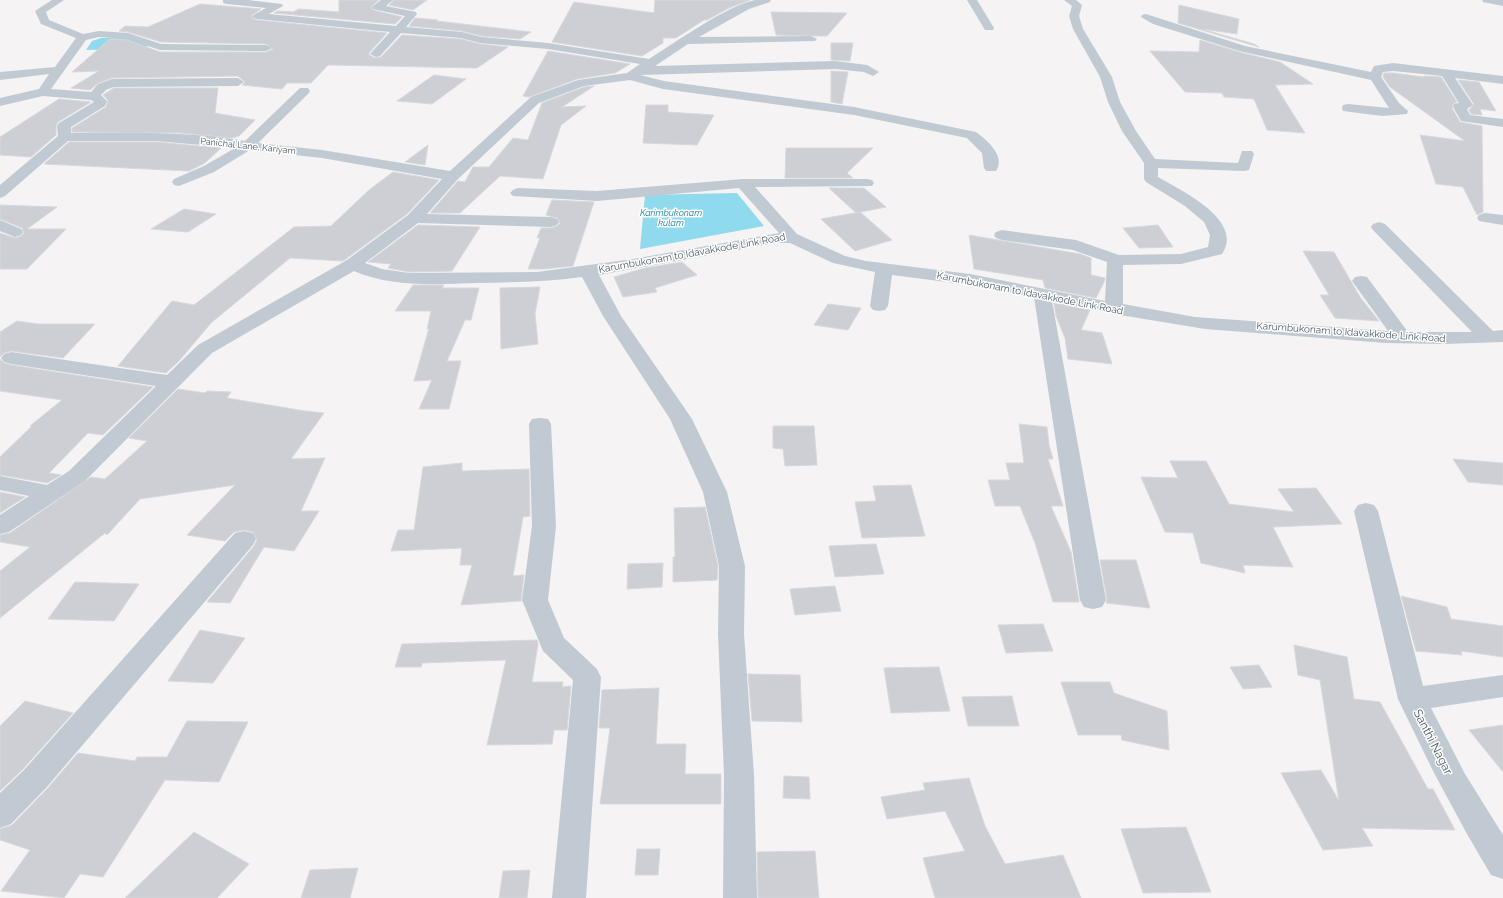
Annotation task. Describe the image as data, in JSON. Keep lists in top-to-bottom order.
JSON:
{
  "streets": {
    "street": ["Panichal Lane, Kariyam", "Karumbukonam to Idavakkode Link Road", "Santhi Nagar"]
  },
  "water": ["Karimbukonam kulam"]
}
